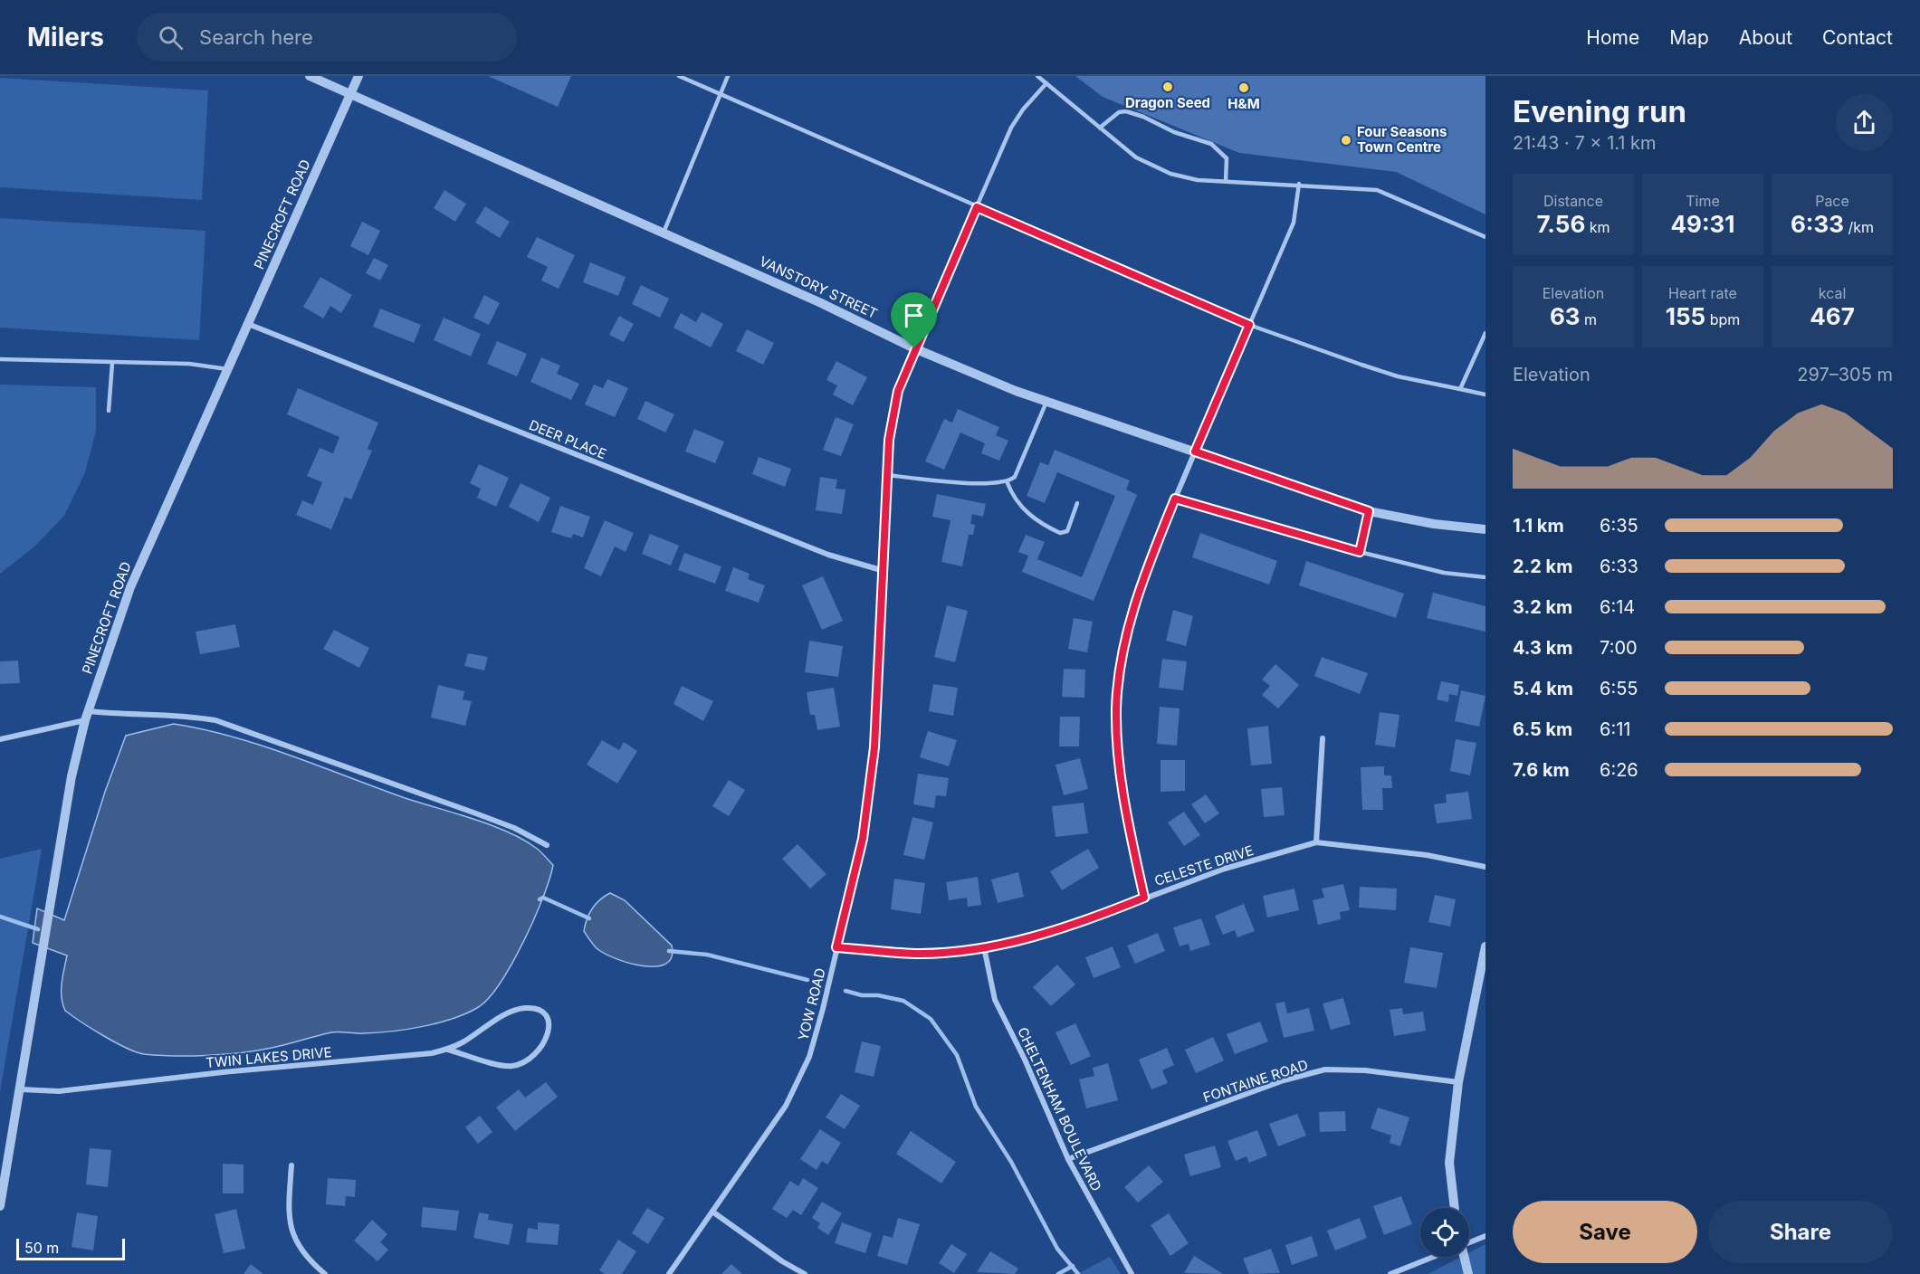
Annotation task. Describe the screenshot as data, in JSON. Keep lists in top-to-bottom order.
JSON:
{
  "streets": {
    "street": [
      "PINECROFT ROAD",
      "VANSTORY STREET",
      "DEER PLACE",
      "CELESTE DRIVE",
      "YOW ROAD",
      "TWIN LAKES DRIVE",
      "FONTAINE ROAD",
      "CHELTENHAM BOULEVARD"
    ]
  },
  "crossings": [
    ["PINECROFT ROAD", "VANSTORY STREET"],
    ["PINECROFT ROAD", "DEER PLACE"],
    ["PINECROFT ROAD", "TWIN LAKES DRIVE"],
    ["VANSTORY STREET", "YOW ROAD"],
    ["DEER PLACE", "YOW ROAD"],
    ["CELESTE DRIVE", "YOW ROAD"],
    ["CELESTE DRIVE", "CHELTENHAM BOULEVARD"],
    ["FONTAINE ROAD", "CHELTENHAM BOULEVARD"]
  ],
  "places": ["Dragon Seed", "H&M", "Four Seasons Town Centre"],
  "scale_bar": "50 m",
  "page": {
    "header": "Milers",
    "search": "Search here",
    "nav": [
      "Home",
      "Map",
      "About",
      "Contact"
    ],
    "heading": ["Evening run", "21:43 · 7 × 1.1 km"],
    "stats": [
      ["Distance", "7.56 km"],
      ["Time", "49:31"],
      ["Pace", "6:33 /km"],
      ["Elevation", "63 m"],
      ["Heart rate", "155 bpm"],
      ["kcal", "467"]
    ],
    "chart": ["Elevation", "297–305 m"],
    "list": [
      {
        "name": "1.1 km",
        "note": "6:35"
      },
      {
        "name": "2.2 km",
        "note": "6:33"
      },
      {
        "name": "3.2 km",
        "note": "6:14"
      },
      {
        "name": "4.3 km",
        "note": "7:00"
      },
      {
        "name": "5.4 km",
        "note": "6:55"
      },
      {
        "name": "6.5 km",
        "note": "6:11"
      },
      {
        "name": "7.6 km",
        "note": "6:26"
      }
    ],
    "buttons": ["Save", "Share"],
    "scale": "50 m"
  }
}
